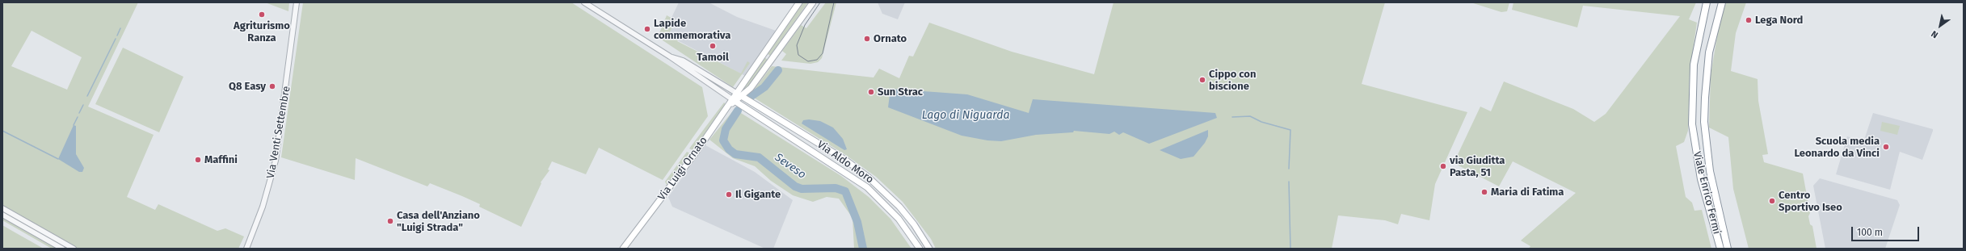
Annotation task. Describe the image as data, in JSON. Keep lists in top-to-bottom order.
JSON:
{
  "streets": {
    "highway": ["Viale Enrico Fermi"],
    "main road": ["Via Aldo Moro", "Via Luigi Ornato"],
    "street": ["Via Venti Settembre"]
  },
  "crossings": [
    ["Via Aldo Moro", "Via Luigi Ornato"]
  ],
  "water": ["Lago di Niguarda", "Seveso"],
  "places": [
    "Agriturismo Ranza",
    "Lega Nord",
    "Lapide commemorativa",
    "Ornato",
    "Tamoil",
    "Cippo con biscione",
    "Q8 Easy",
    "Sun Strac",
    "Scuola media Leonardo da Vinci",
    "Maffini",
    "via Giuditta Pasta, 51",
    "Maria di Fatima",
    "Il Gigante",
    "Centro Sportivo Iseo",
    "Casa dell'Anziano \"Luigi Strada\""
  ],
  "scale_bar": "100 m",
  "north": "bottom left"
}
